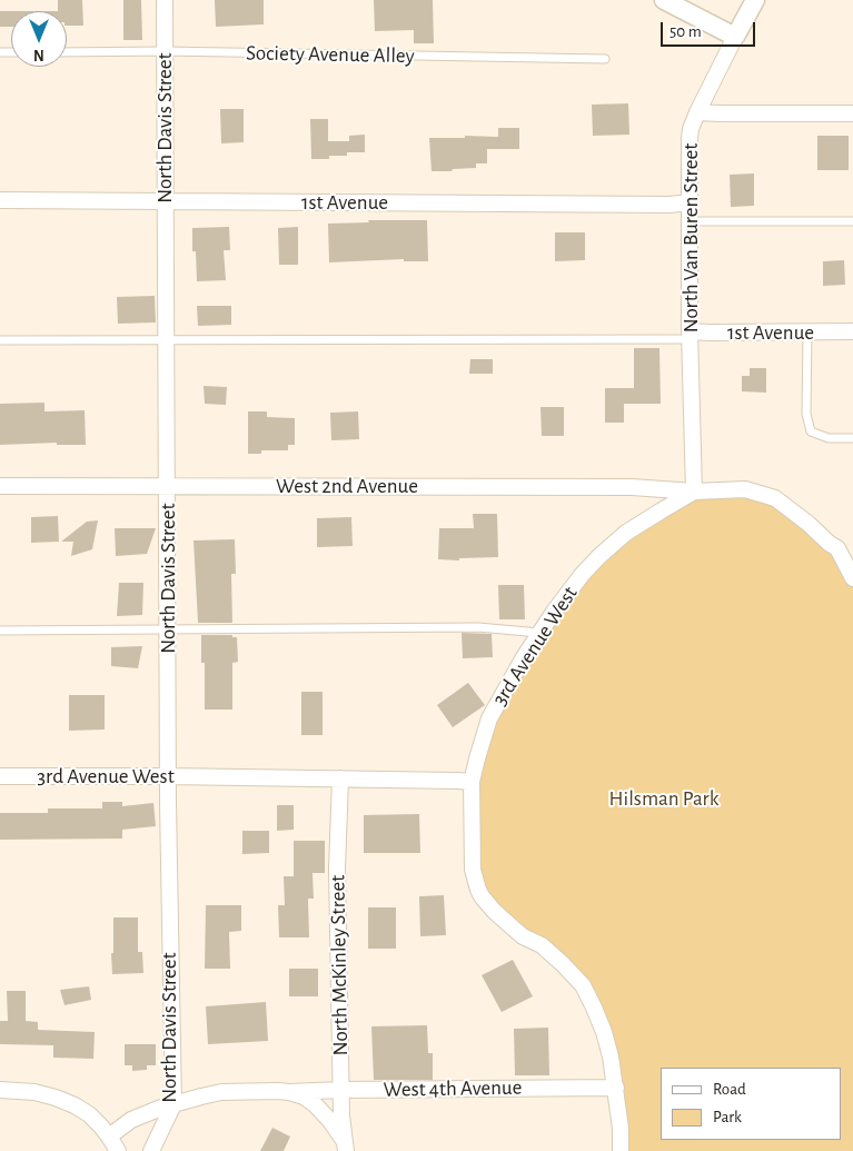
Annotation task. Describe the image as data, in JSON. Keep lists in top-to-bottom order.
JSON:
{
  "streets": {
    "street": [
      "North Davis Street",
      "1st Avenue",
      "North Van Buren Street",
      "West 2nd Avenue",
      "3rd Avenue West",
      "North McKinley Street",
      "West 4th Avenue"
    ],
    "lane": ["Society Avenue Alley"]
  },
  "crossings": [
    ["Society Avenue Alley", "North Davis Street"],
    ["North Davis Street", "1st Avenue"],
    ["North Davis Street", "West 2nd Avenue"],
    ["North Davis Street", "3rd Avenue West"],
    ["North Davis Street", "West 4th Avenue"],
    ["1st Avenue", "North Van Buren Street"],
    ["North Van Buren Street", "West 2nd Avenue"],
    ["North Van Buren Street", "3rd Avenue West"],
    ["West 2nd Avenue", "3rd Avenue West"],
    ["3rd Avenue West", "North McKinley Street"],
    ["North McKinley Street", "West 4th Avenue"]
  ],
  "parks": ["Hilsman Park"],
  "legend": ["Road", "Park"],
  "scale_bar": "50 m",
  "north": "bottom"
}
